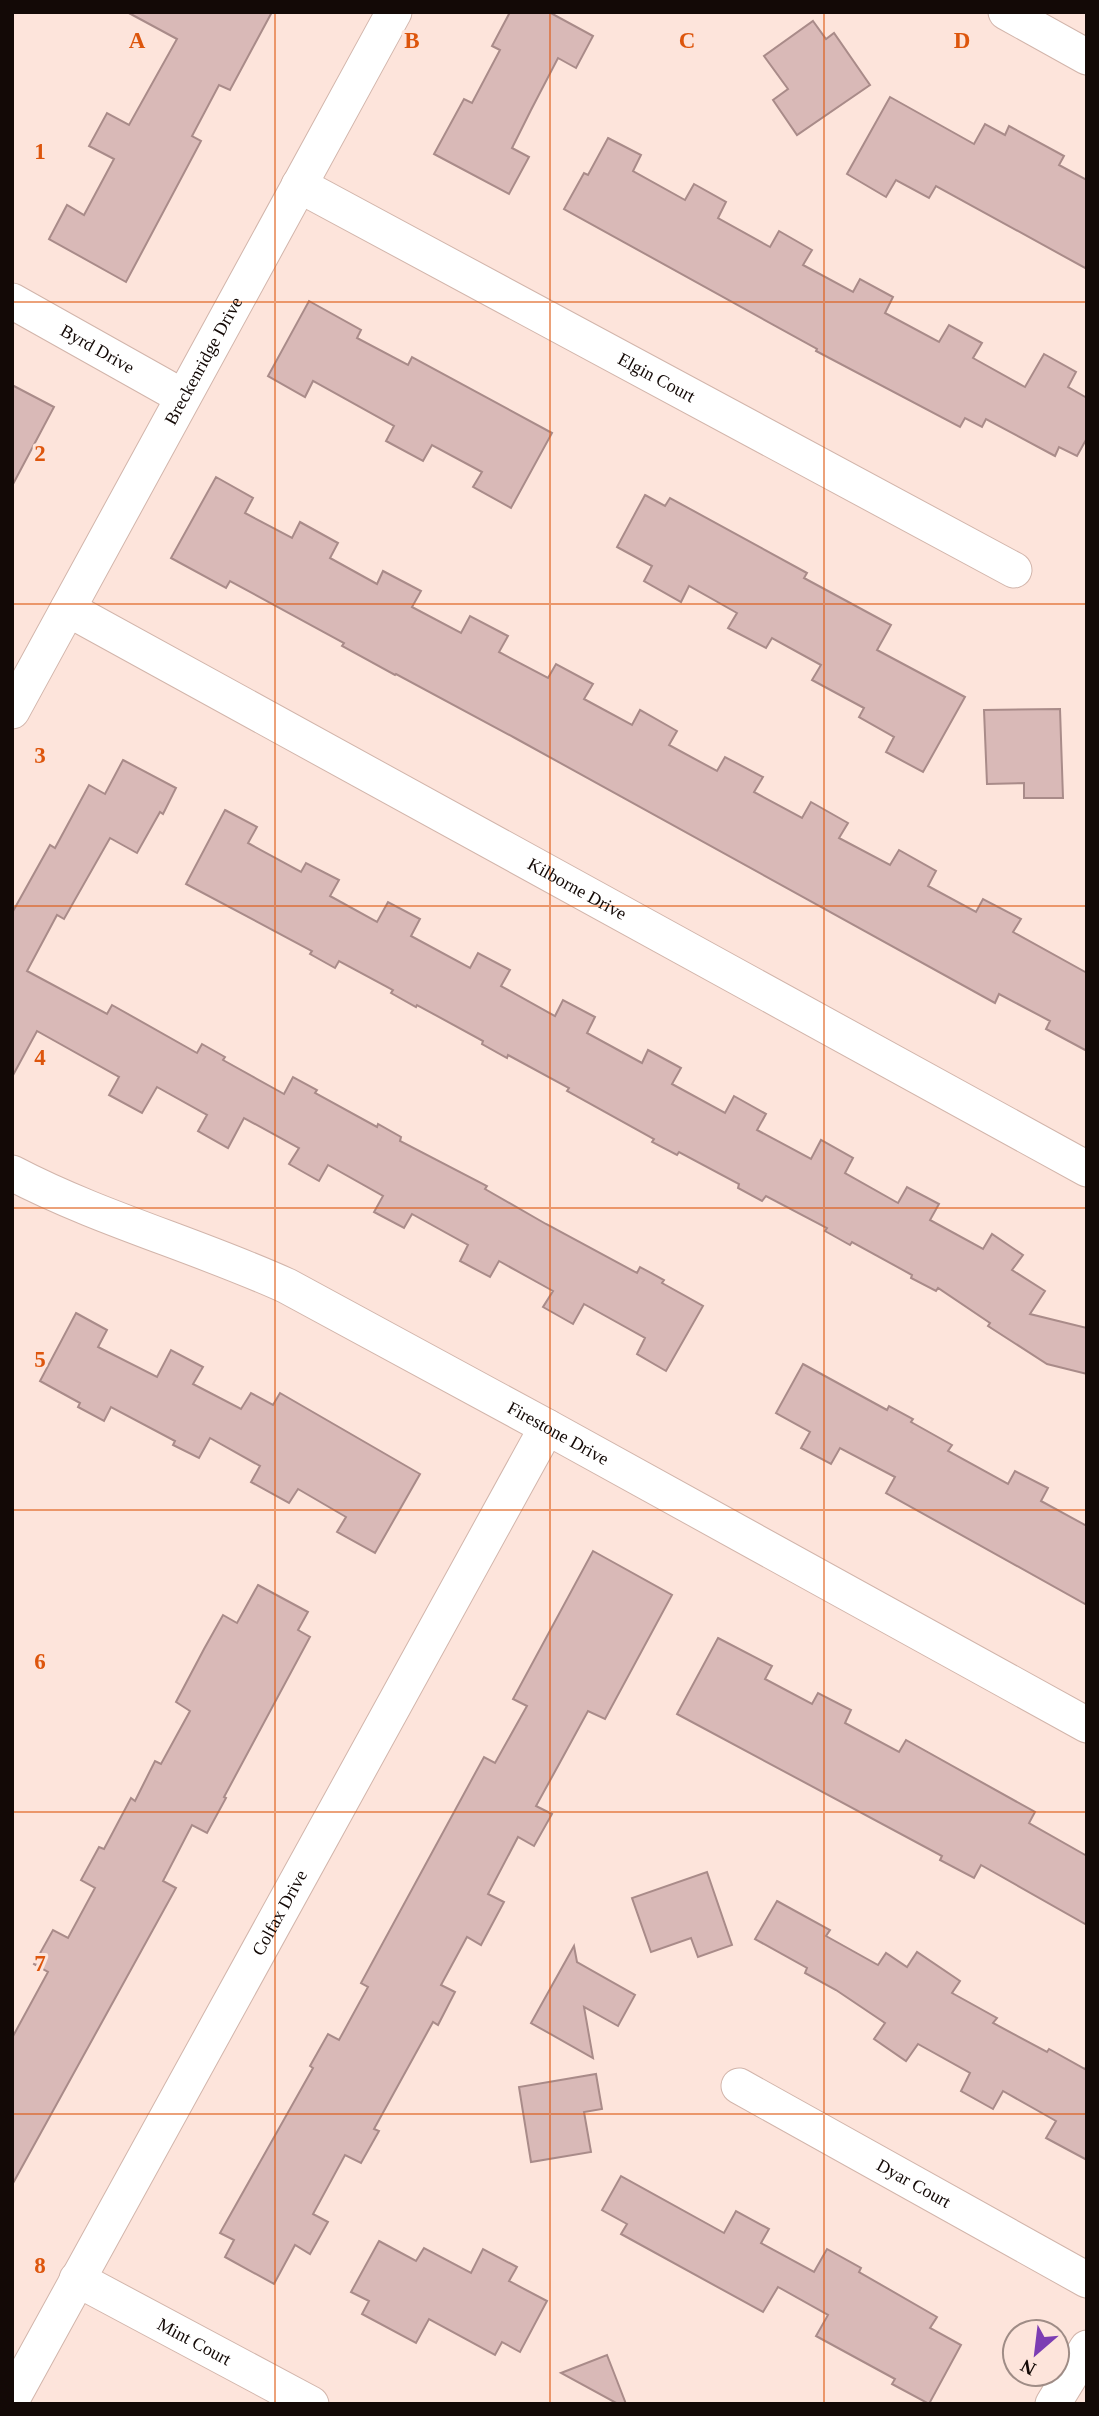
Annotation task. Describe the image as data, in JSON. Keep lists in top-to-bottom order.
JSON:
{
  "streets": {
    "street": [
      "Byrd Drive",
      "Breckenridge Drive",
      "Elgin Court",
      "Kilborne Drive",
      "Firestone Drive",
      "Colfax Drive",
      "Dyar Court",
      "Mint Court"
    ]
  },
  "crossings": [
    ["Byrd Drive", "Breckenridge Drive"],
    ["Breckenridge Drive", "Elgin Court"],
    ["Breckenridge Drive", "Kilborne Drive"],
    ["Firestone Drive", "Colfax Drive"],
    ["Colfax Drive", "Mint Court"]
  ],
  "north": "bottom left",
  "grid": {
    "columns": [
      "A",
      "B",
      "C",
      "D"
    ],
    "rows": [
      "1",
      "2",
      "3",
      "4",
      "5",
      "6",
      "7",
      "8"
    ]
  }
}
